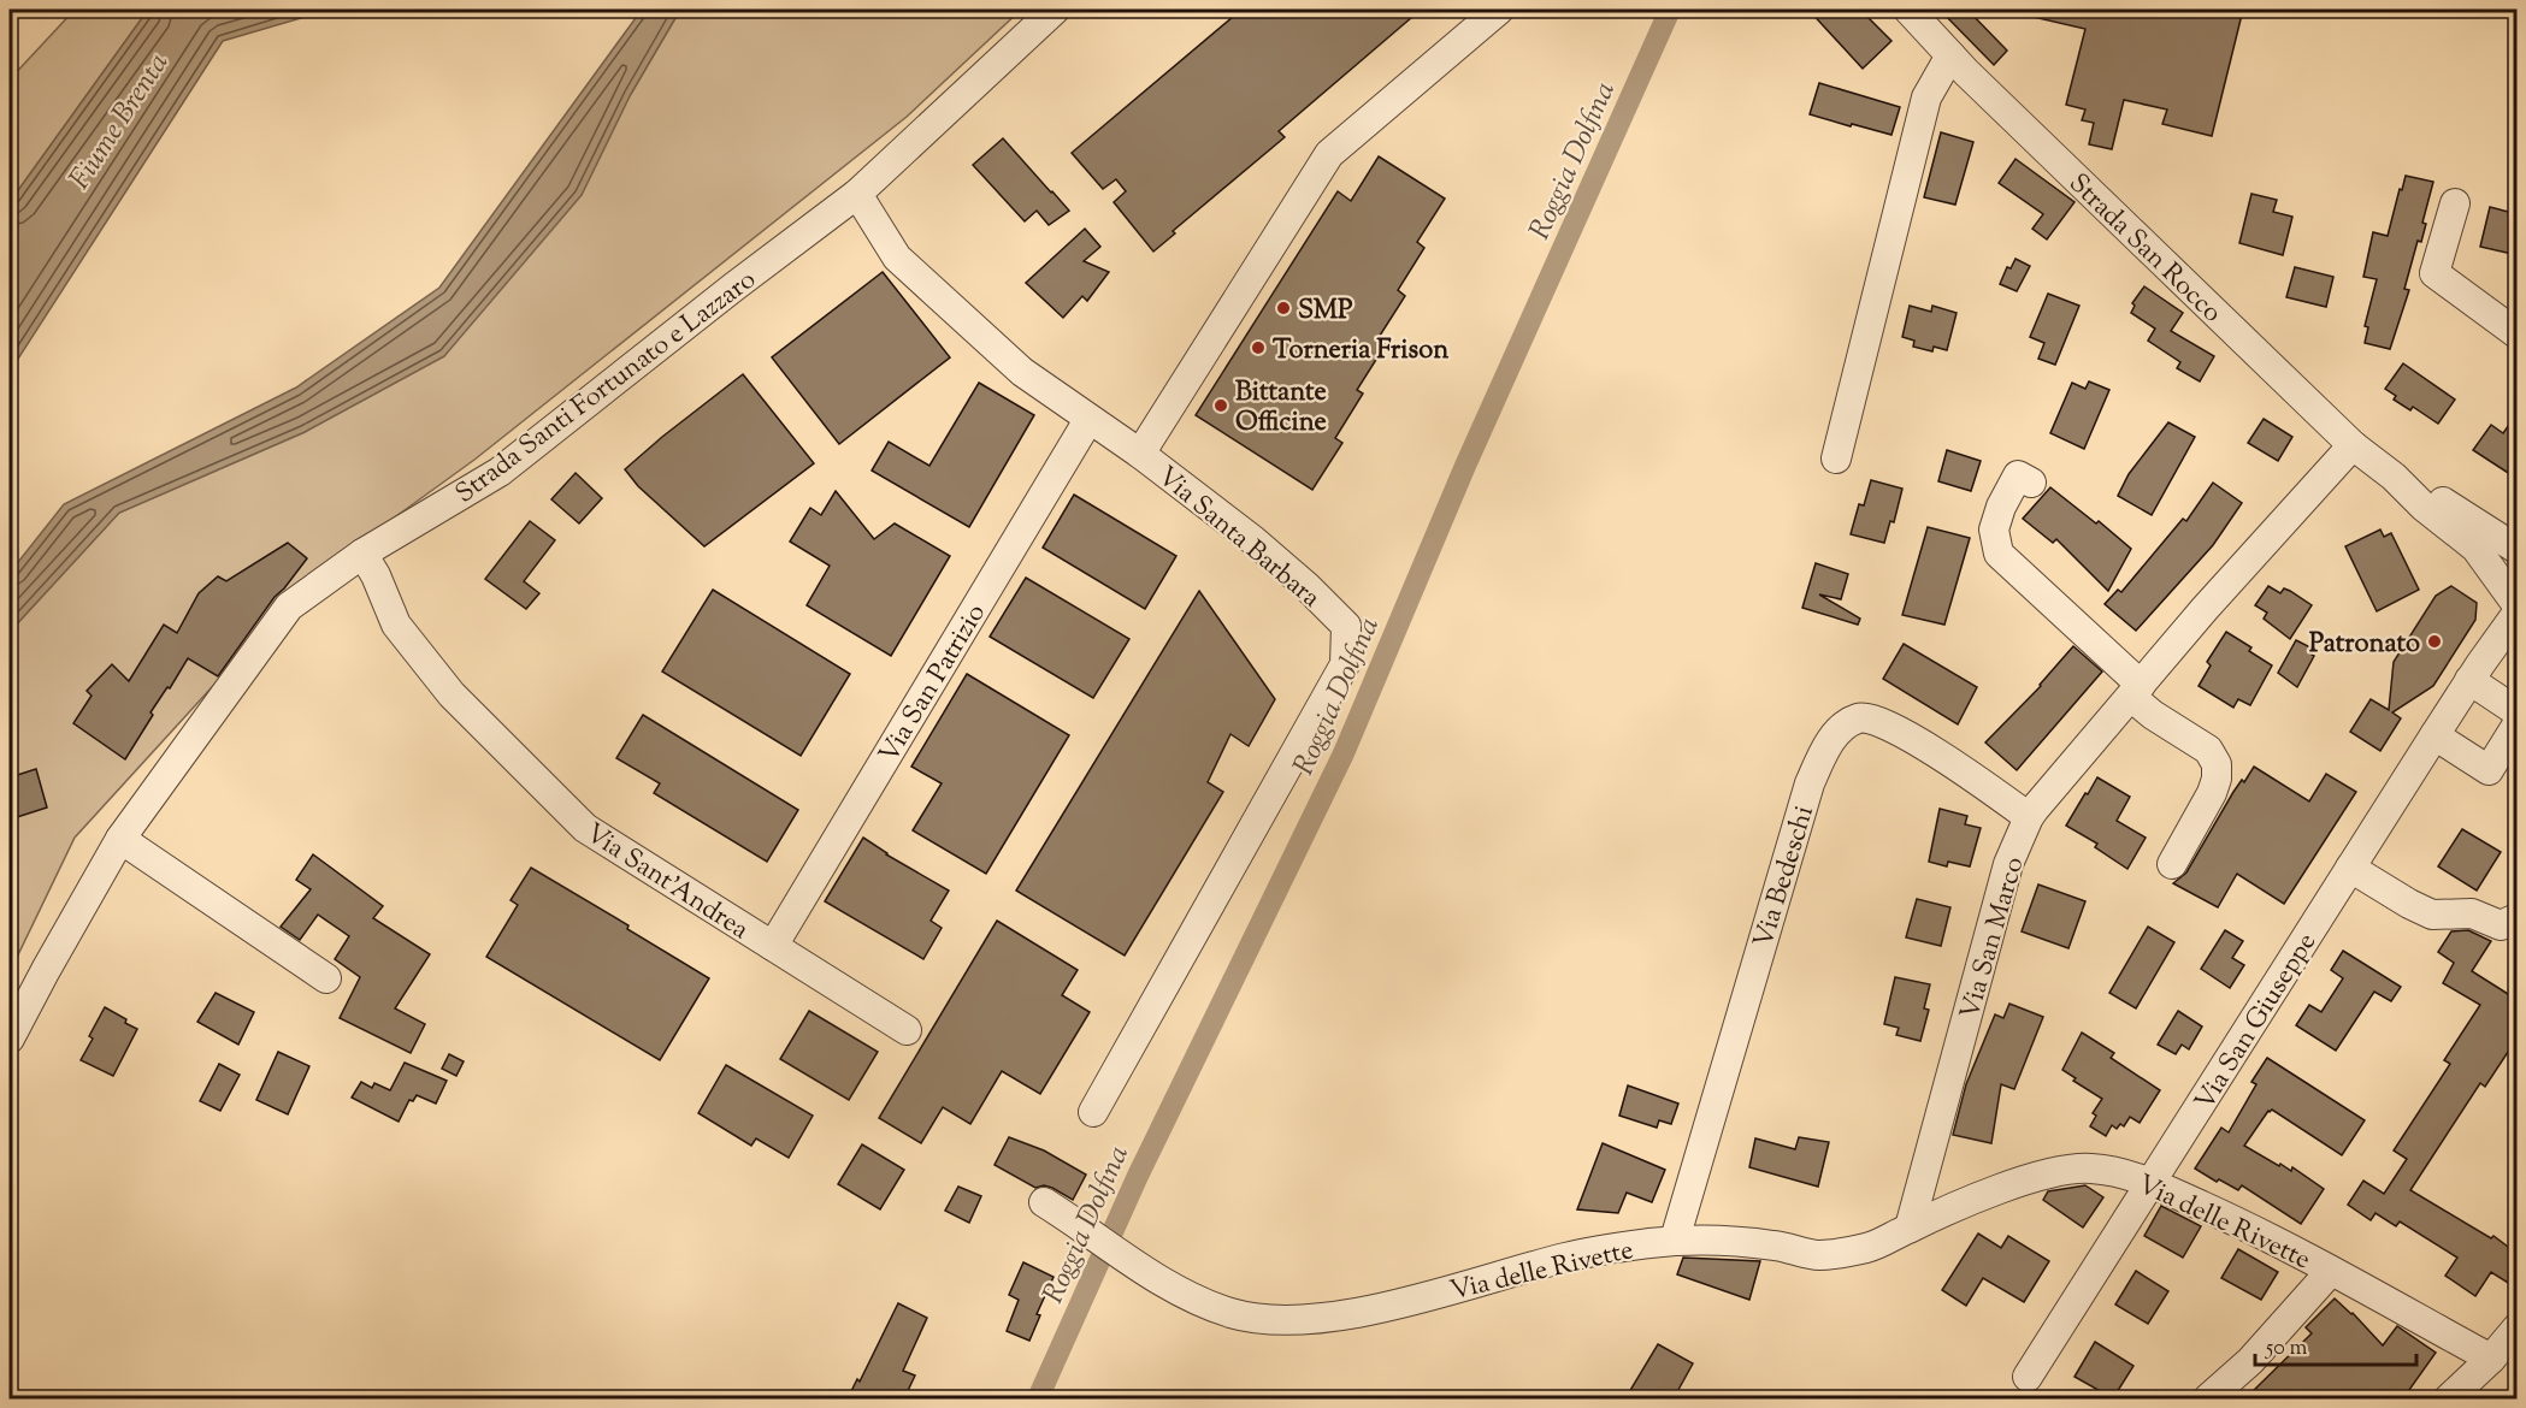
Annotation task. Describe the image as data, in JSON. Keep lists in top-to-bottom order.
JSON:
{
  "streets": {
    "street": [
      "Strada San Rocco",
      "Strada Santi Fortunato e Lazzaro",
      "Via Santa Barbara",
      "Via San Patrizio",
      "Via Bedeschi",
      "Via Sant'Andrea",
      "Via San Marco",
      "Via San Giuseppe",
      "Via delle Rivette"
    ]
  },
  "crossings": [
    ["Strada San Rocco", "Via San Marco"],
    ["Strada San Rocco", "Via San Giuseppe"],
    ["Strada Santi Fortunato e Lazzaro", "Via Santa Barbara"],
    ["Strada Santi Fortunato e Lazzaro", "Via Sant'Andrea"],
    ["Via Santa Barbara", "Via San Patrizio"],
    ["Via San Patrizio", "Via Sant'Andrea"],
    ["Via Bedeschi", "Via San Marco"],
    ["Via Bedeschi", "Via delle Rivette"],
    ["Via San Marco", "Via delle Rivette"],
    ["Via San Giuseppe", "Via delle Rivette"]
  ],
  "water": ["Fiume Brenta", "Roggia Dolfina"],
  "places": [
    "SMP",
    "Torneria Frison",
    "Bittante Officine",
    "Patronato"
  ],
  "scale_bar": "50 m"
}
